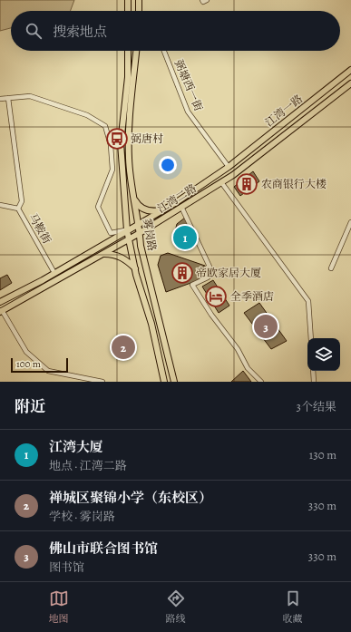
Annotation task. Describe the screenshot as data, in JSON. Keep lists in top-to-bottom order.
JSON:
{
  "streets": {
    "main road": ["江湾一路", "江湾二路", "雾岗路"],
    "street": ["弼塘西一街", "马鞍街"]
  },
  "crossings": [
    ["弼塘西一街", "江湾一路"],
    ["弼塘西一街", "江湾二路"],
    ["江湾一路", "江湾二路"],
    ["江湾二路", "马鞍街"],
    ["江湾二路", "雾岗路"]
  ],
  "places": {
    "bus stop": ["弼唐村"],
    "building": ["农商银行大楼", "帝欧家居大厦"],
    "hotel": ["全季酒店"]
  },
  "scale_bar": "100 m",
  "page": {
    "search": "搜索地点",
    "pins": ["1", "3", "2"],
    "scale": "100 m",
    "heading": ["附近", "3个结果"],
    "list": [
      {
        "mark": "1",
        "name": "江湾大厦",
        "note": "地点 · 江湾二路",
        "value": "130 m"
      },
      {
        "mark": "2",
        "name": "禅城区聚锦小学（东校区）",
        "note": "学校 · 雾岗路",
        "value": "330 m"
      },
      {
        "mark": "3",
        "name": "佛山市联合图书馆",
        "note": "图书馆",
        "value": "330 m"
      }
    ],
    "nav": ["地图", "路线", "收藏"]
  }
}
